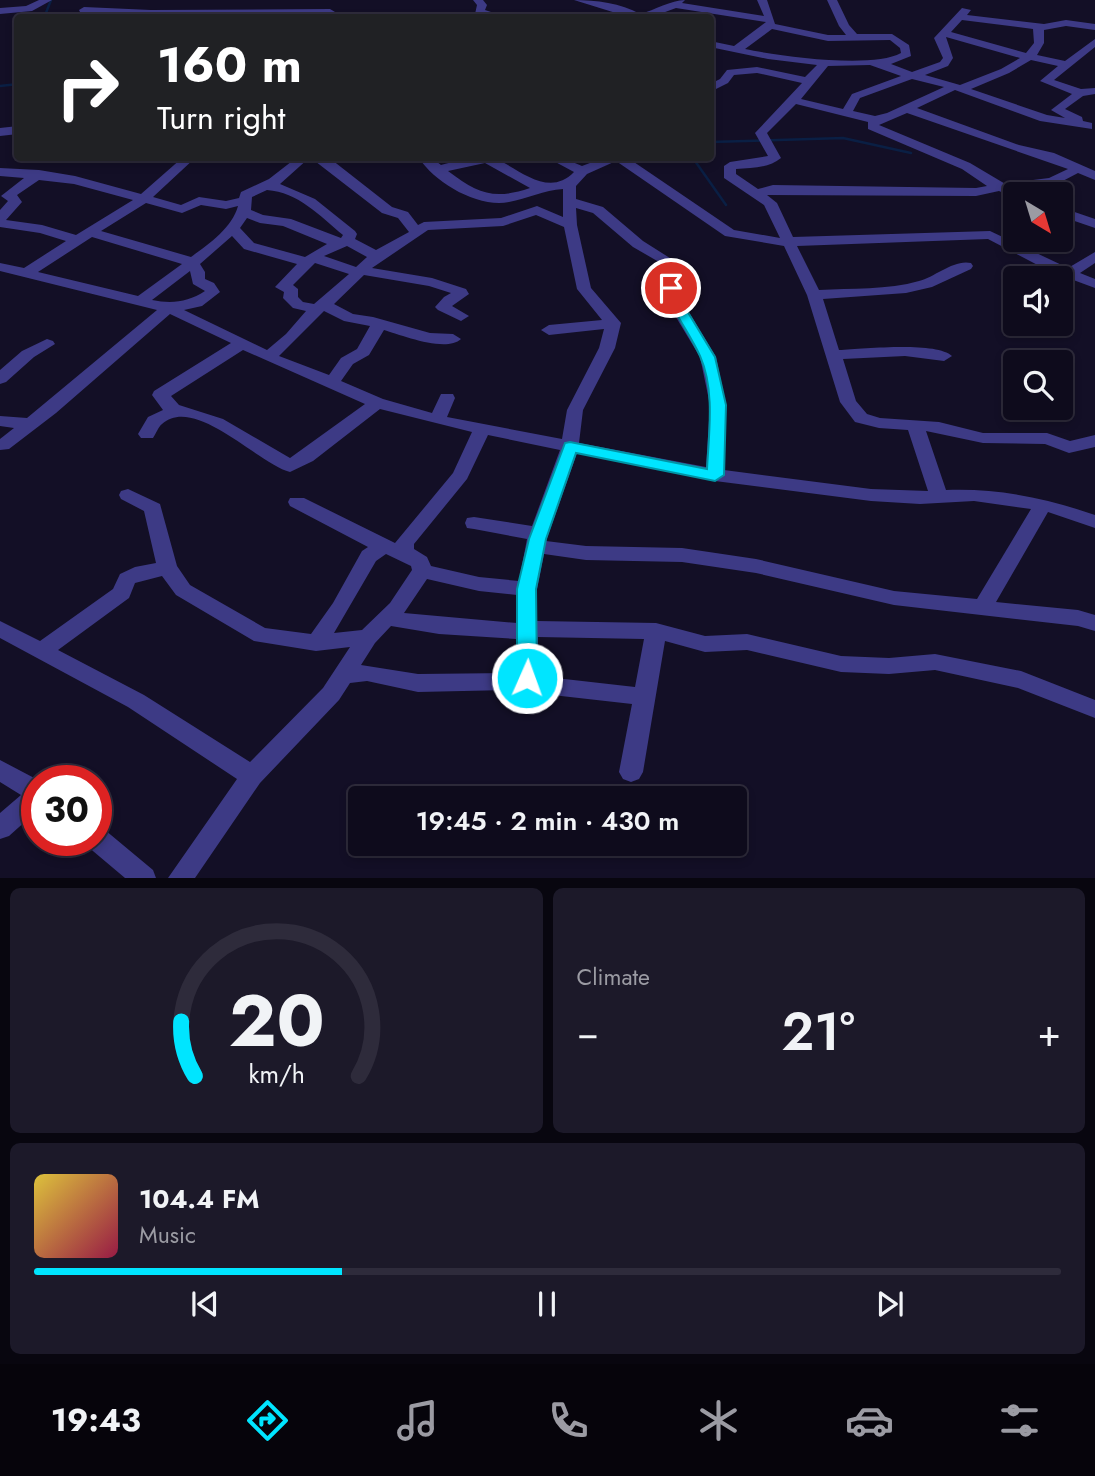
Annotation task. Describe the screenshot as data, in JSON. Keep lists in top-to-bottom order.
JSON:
{
  "north": "bottom right",
  "page": {
    "turn": ["160 m", "Turn right"],
    "limit": "30",
    "trip": "19:45 · 2 min · 430 m",
    "tile": "Climate",
    "heat": ["−", "21°", "+"],
    "song": ["104.4 FM", "Music"],
    "tabs": "19:43",
    "gauge": ["20", "km/h"]
  }
}
